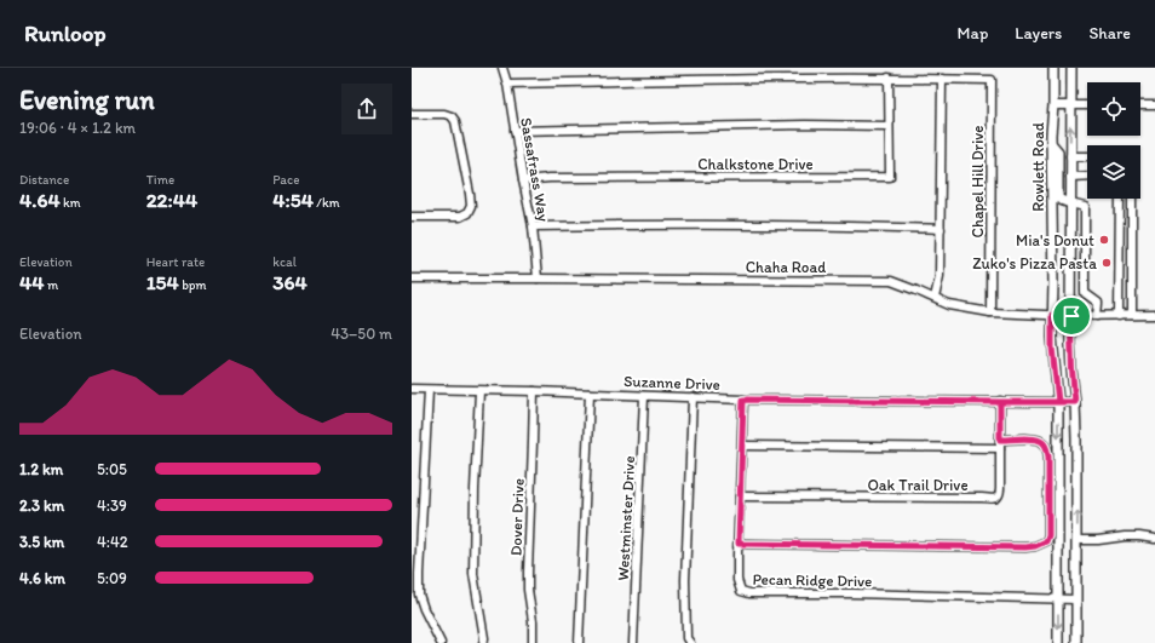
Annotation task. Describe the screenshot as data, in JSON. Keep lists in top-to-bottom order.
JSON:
{
  "streets": {
    "main road": ["Rowlett Road"],
    "street": [
      "Chalkstone Drive",
      "Sassafrass Way",
      "Chapel Hill Drive",
      "Chaha Road",
      "Suzanne Drive",
      "Oak Trail Drive",
      "Dover Drive",
      "Westminster Drive",
      "Pecan Ridge Drive"
    ]
  },
  "crossings": [
    ["Chalkstone Drive", "Sassafrass Way"],
    ["Rowlett Road", "Chaha Road"],
    ["Rowlett Road", "Suzanne Drive"],
    ["Rowlett Road", "Pecan Ridge Drive"],
    ["Sassafrass Way", "Chaha Road"],
    ["Chapel Hill Drive", "Chaha Road"],
    ["Suzanne Drive", "Oak Trail Drive"],
    ["Suzanne Drive", "Dover Drive"],
    ["Suzanne Drive", "Westminster Drive"],
    ["Suzanne Drive", "Pecan Ridge Drive"],
    ["Oak Trail Drive", "Pecan Ridge Drive"]
  ],
  "places": ["Mia's Donut", "Zuko's Pizza Pasta"],
  "page": {
    "header": "Runloop",
    "nav": ["Map", "Layers", "Share"],
    "heading": ["Evening run", "19:06 · 4 × 1.2 km"],
    "stats": [
      ["Distance", "4.64 km"],
      ["Time", "22:44"],
      ["Pace", "4:54 /km"],
      ["Elevation", "44 m"],
      ["Heart rate", "154 bpm"],
      ["kcal", "364"]
    ],
    "chart": ["Elevation", "43–50 m"],
    "list": [
      {
        "name": "1.2 km",
        "note": "5:05"
      },
      {
        "name": "2.3 km",
        "note": "4:39"
      },
      {
        "name": "3.5 km",
        "note": "4:42"
      },
      {
        "name": "4.6 km",
        "note": "5:09"
      }
    ]
  }
}
